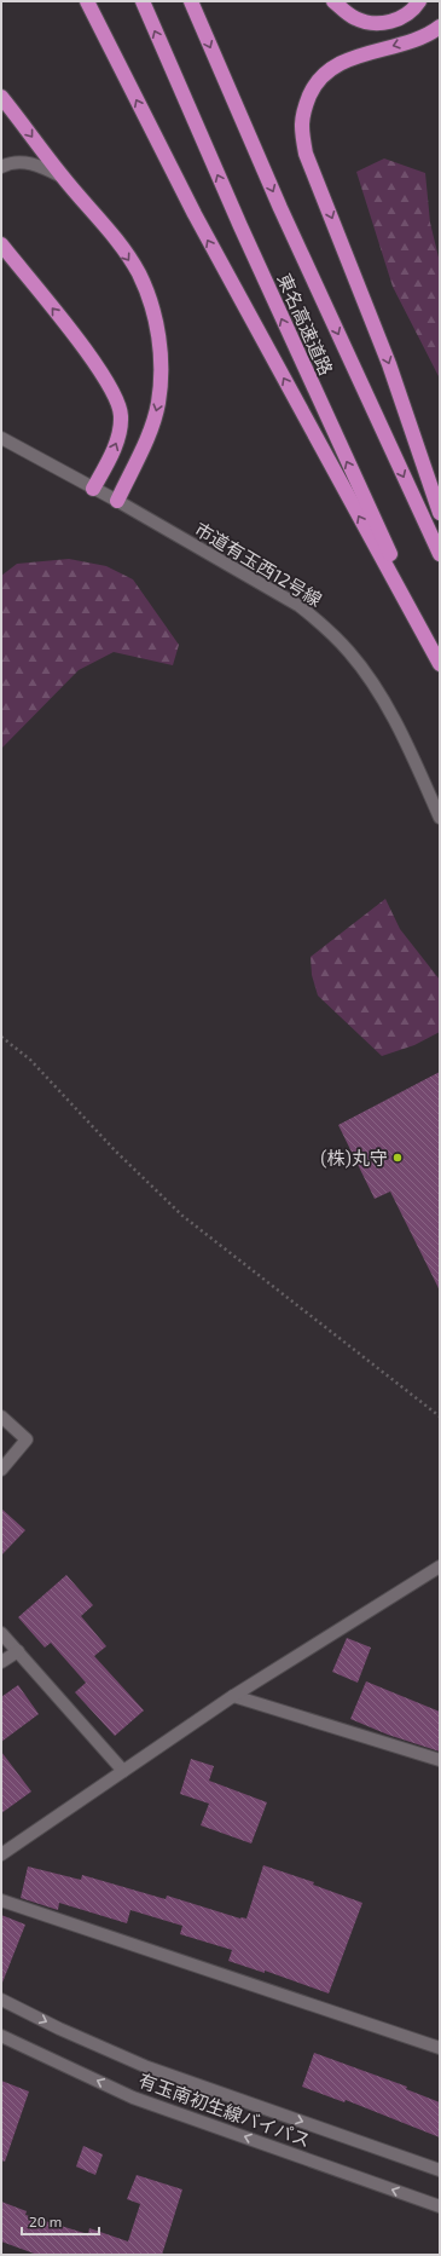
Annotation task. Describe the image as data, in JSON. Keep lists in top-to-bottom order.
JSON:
{
  "streets": {
    "highway": ["東名高速道路"],
    "street": ["市道有玉西12号線", "有玉南初生線バイパス"]
  },
  "places": ["(株)丸守"],
  "scale_bar": "20 m"
}
